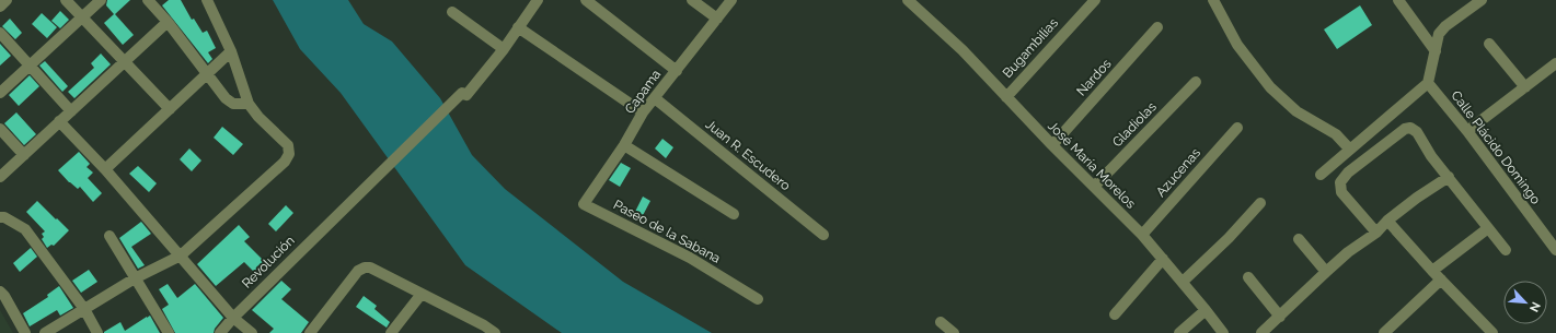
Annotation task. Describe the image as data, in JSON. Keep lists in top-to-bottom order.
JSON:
{
  "streets": {
    "street": [
      "Bugambilias",
      "Nardos",
      "Capama",
      "Gladiolas",
      "Calle Plácido Domingo",
      "Juan R. Escudero",
      "José María Morelos",
      "Azucenas",
      "Paseo de la Sabana",
      "Revolución"
    ]
  },
  "crossings": [
    ["Bugambilias", "José María Morelos"],
    ["Nardos", "José María Morelos"],
    ["Capama", "Juan R. Escudero"],
    ["Capama", "Paseo de la Sabana"],
    ["Gladiolas", "José María Morelos"],
    ["José María Morelos", "Azucenas"]
  ],
  "north": "bottom right"
}
